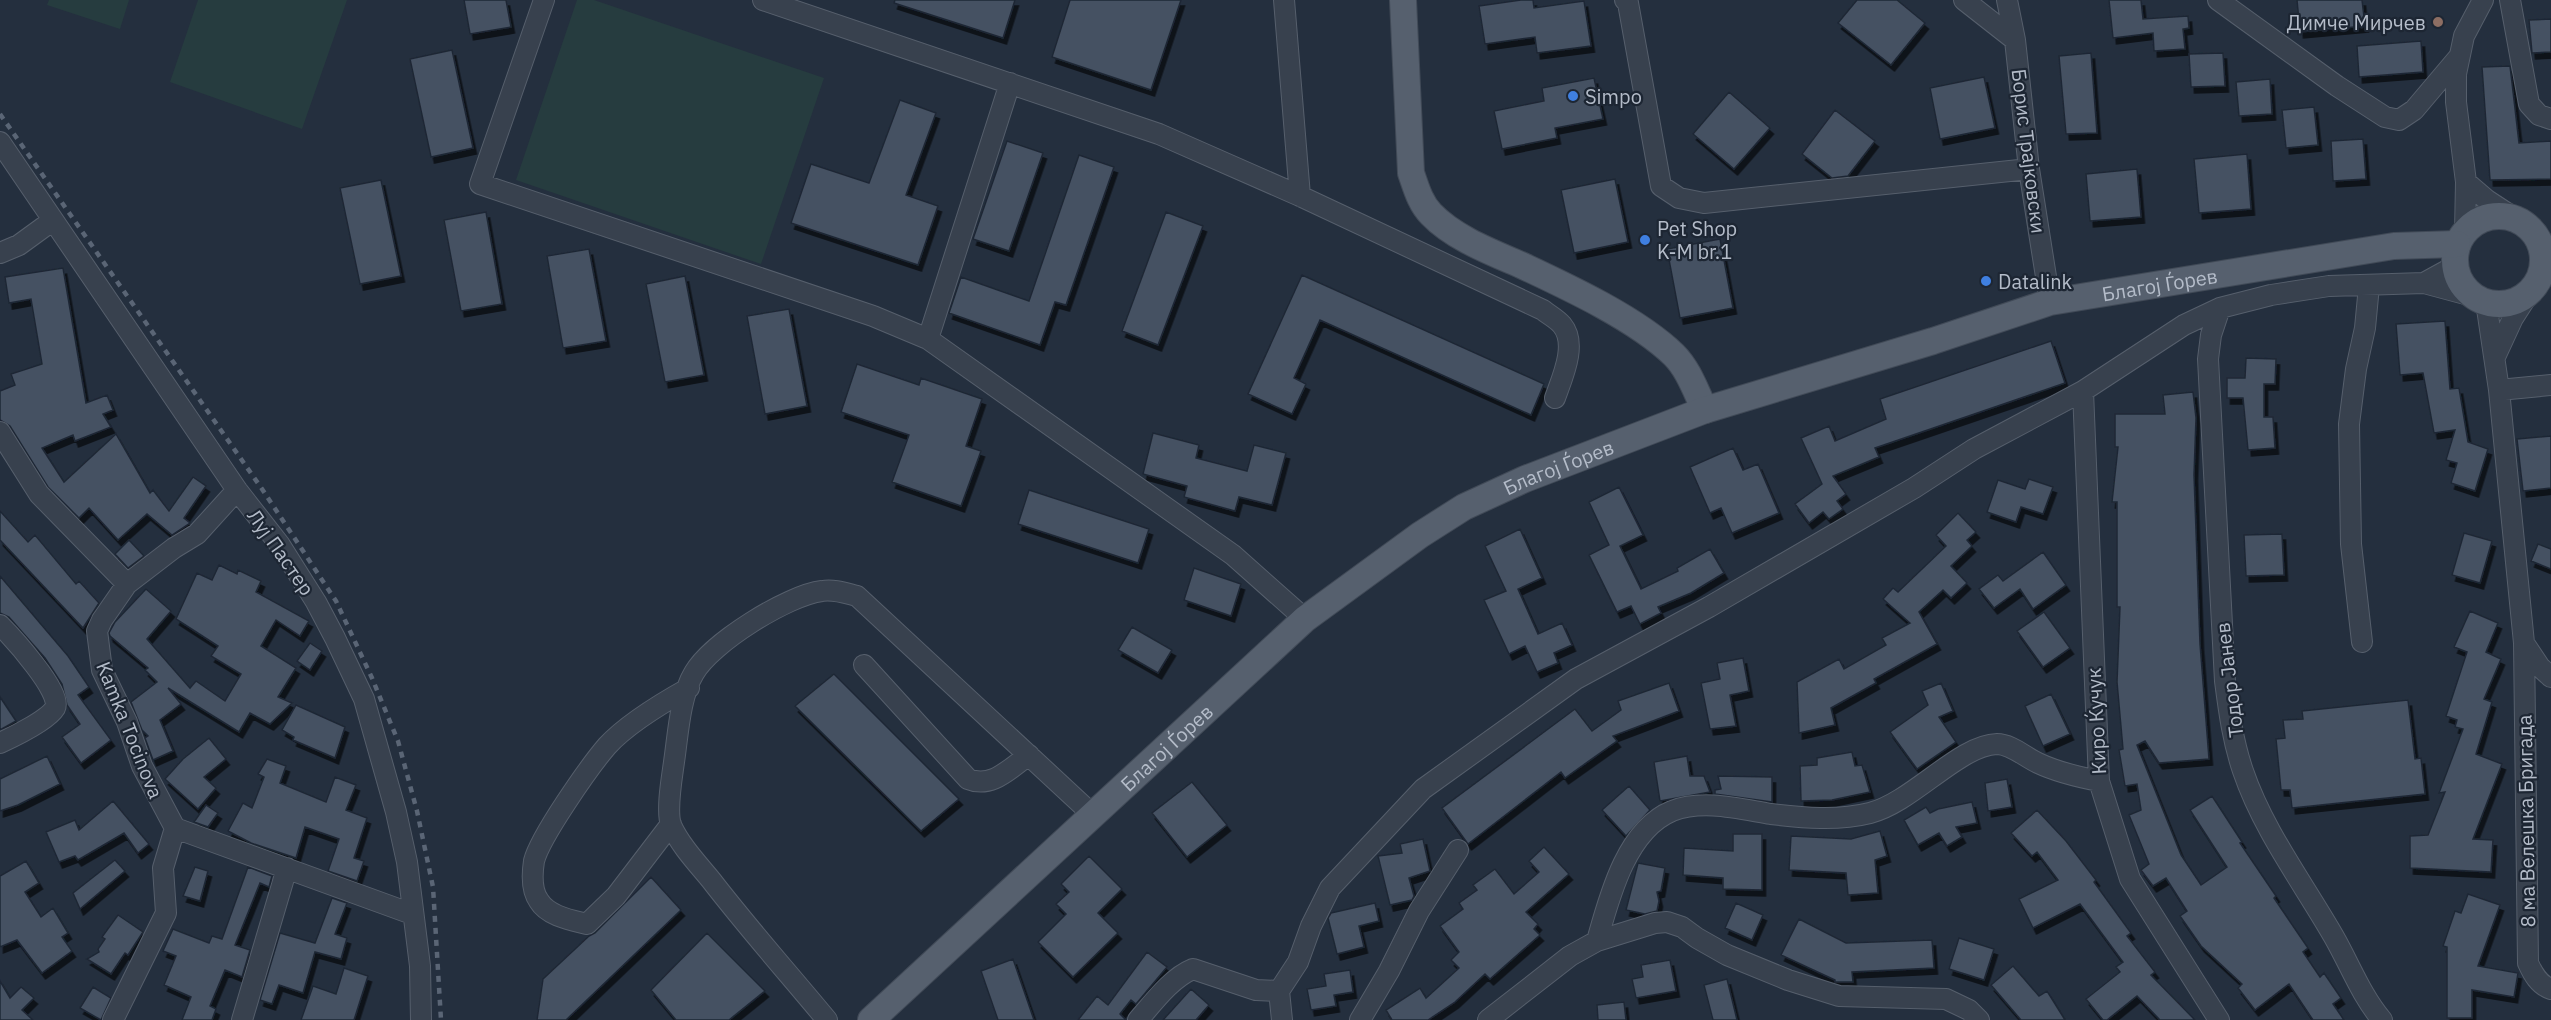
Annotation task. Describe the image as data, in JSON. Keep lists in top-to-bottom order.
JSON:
{
  "streets": {
    "main road": ["Благој Ѓорев"],
    "street": [
      "Борис Трајковски",
      "Луј Пастер",
      "Тодор Јанев",
      "Киро Ќучук",
      "Kamka Tocinova",
      "8 ма Велешка Бригада"
    ]
  },
  "crossings": [
    ["Борис Трајковски", "Благој Ѓорев"],
    ["Благој Ѓорев", "Тодор Јанев"],
    ["Благој Ѓорев", "Киро Ќучук"],
    ["Благој Ѓорев", "8 ма Велешка Бригада"],
    ["Луј Пастер", "Kamka Tocinova"]
  ],
  "places": [
    "Димче Мирчев",
    "Simpo",
    "Pet Shop K-M br.1",
    "Datalink"
  ]
}
